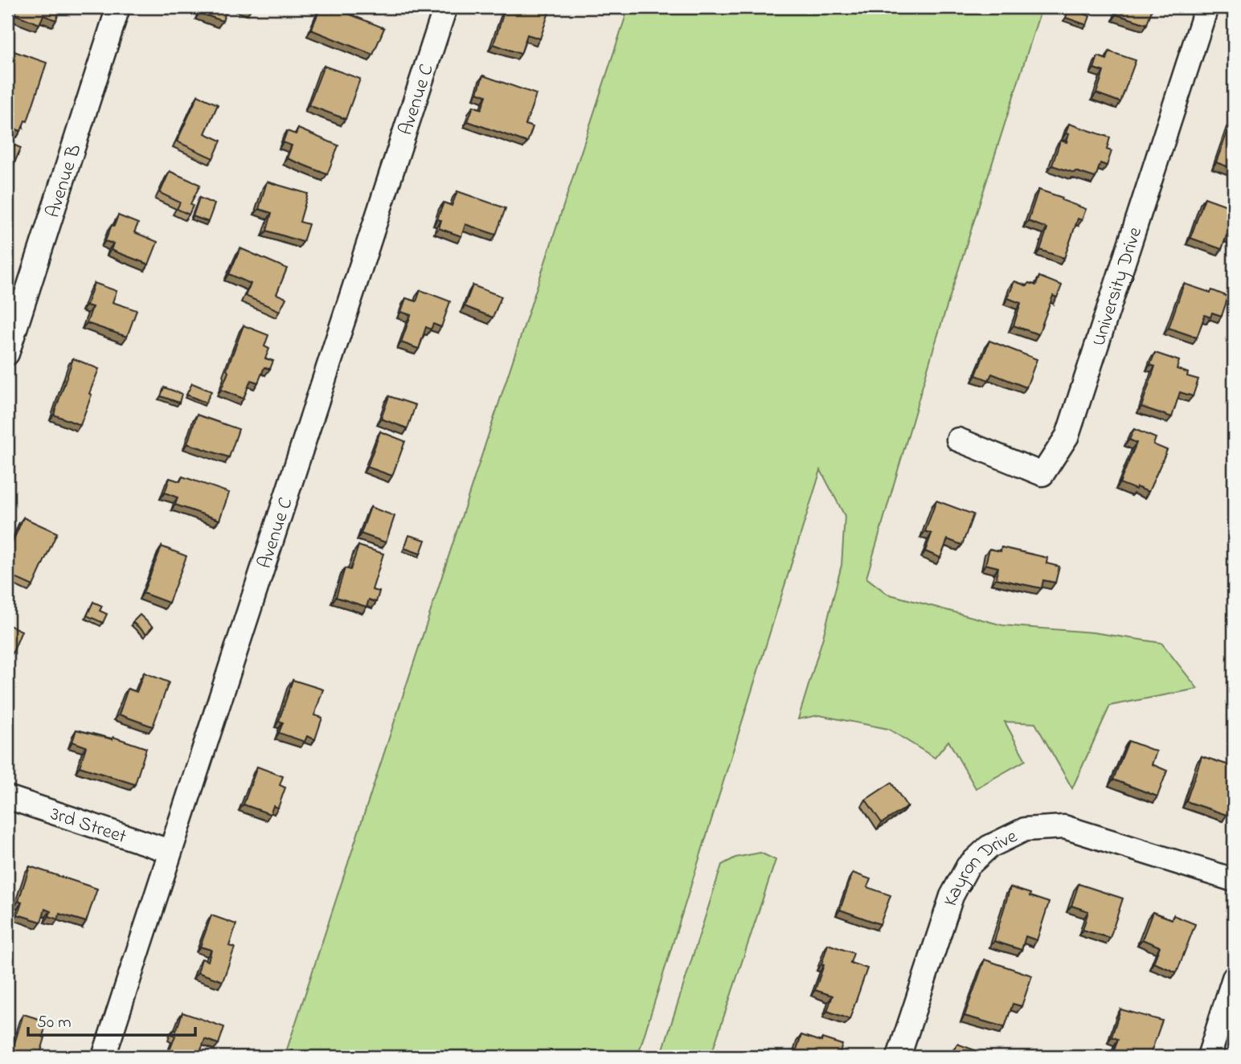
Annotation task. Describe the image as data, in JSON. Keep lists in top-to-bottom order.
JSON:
{
  "streets": {
    "street": [
      "Avenue C",
      "Avenue B",
      "University Drive",
      "3rd Street",
      "Kayron Drive"
    ]
  },
  "crossings": [
    ["Avenue C", "3rd Street"]
  ],
  "scale_bar": "50 m"
}
